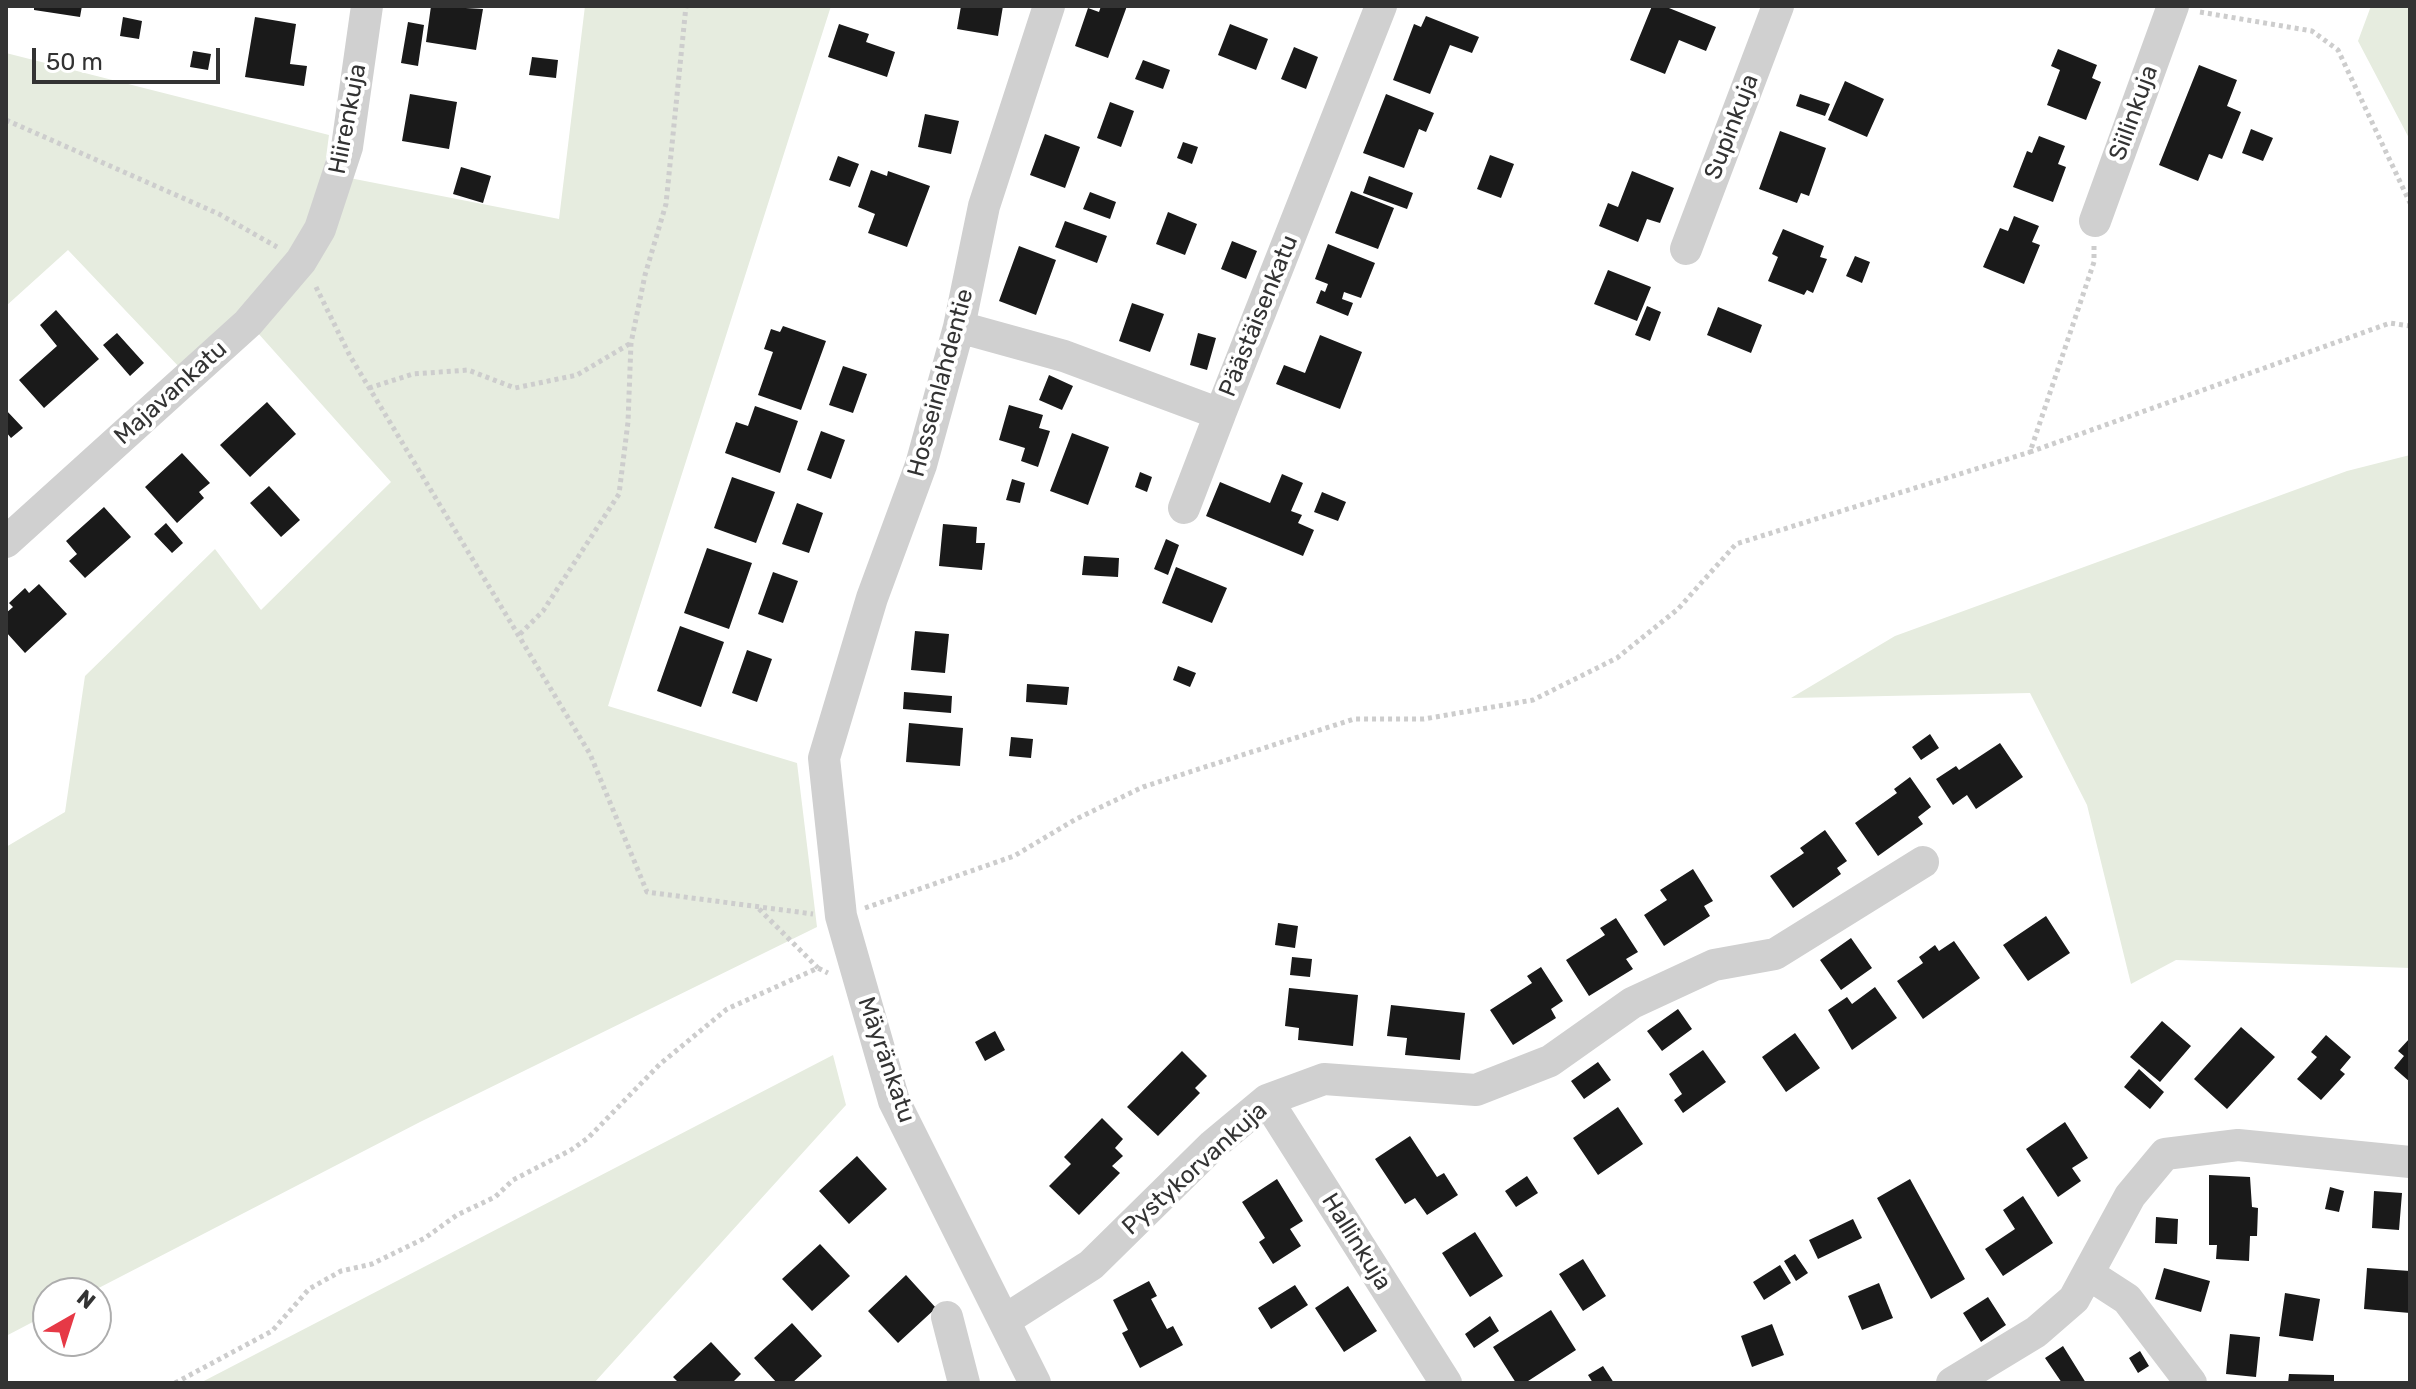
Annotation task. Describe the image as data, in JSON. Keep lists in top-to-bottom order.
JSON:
{
  "streets": {
    "street": [
      "Siilinkuja",
      "Hiirenkuja",
      "Supinkuja",
      "Päästäisenkatu",
      "Hosseinlahdentie",
      "Majavankatu",
      "Mäyränkatu",
      "Pystykorvankuja",
      "Hallinkuja"
    ]
  },
  "crossings": [
    ["Hiirenkuja", "Majavankatu"],
    ["Päästäisenkatu", "Hosseinlahdentie"],
    ["Hosseinlahdentie", "Mäyränkatu"],
    ["Mäyränkatu", "Pystykorvankuja"],
    ["Pystykorvankuja", "Hallinkuja"]
  ],
  "scale_bar": "50 m",
  "north": "top right"
}
